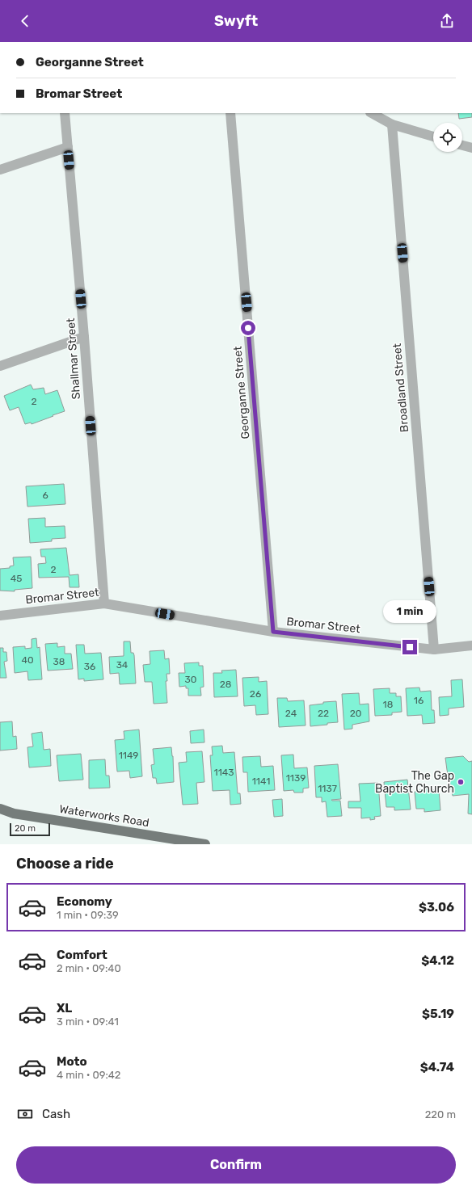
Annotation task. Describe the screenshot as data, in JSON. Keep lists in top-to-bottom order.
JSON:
{
  "streets": {
    "main road": ["Waterworks Road"],
    "street": [
      "Shallmar Street",
      "Broadland Street",
      "Georganne Street",
      "Bromar Street"
    ]
  },
  "crossings": [
    ["Shallmar Street", "Bromar Street"],
    ["Broadland Street", "Bromar Street"],
    ["Georganne Street", "Bromar Street"]
  ],
  "places": ["The Gap Baptist Church"],
  "house_numbers": [
    "2",
    "6",
    "2",
    "45",
    "40",
    "38",
    "34",
    "36",
    "30",
    "28",
    "26",
    "16",
    "18",
    "24",
    "22",
    "20",
    "1149",
    "1143",
    "1139",
    "1141",
    "1137"
  ],
  "scale_bar": "20 m",
  "page": {
    "header": "Swyft",
    "banner": ["Georganne Street", "Bromar Street"],
    "bubble": "1 min",
    "scale": "20 m",
    "heading": "Choose a ride",
    "list": [
      {
        "name": "Economy",
        "note": "1 min · 09:39",
        "value": "$3.06"
      },
      {
        "name": "Comfort",
        "note": "2 min · 09:40",
        "value": "$4.12"
      },
      {
        "name": "XL",
        "note": "3 min · 09:41",
        "value": "$5.19"
      },
      {
        "name": "Moto",
        "note": "4 min · 09:42",
        "value": "$4.74"
      }
    ],
    "pay": ["Cash", "220 m"],
    "buttons": "Confirm"
  }
}
